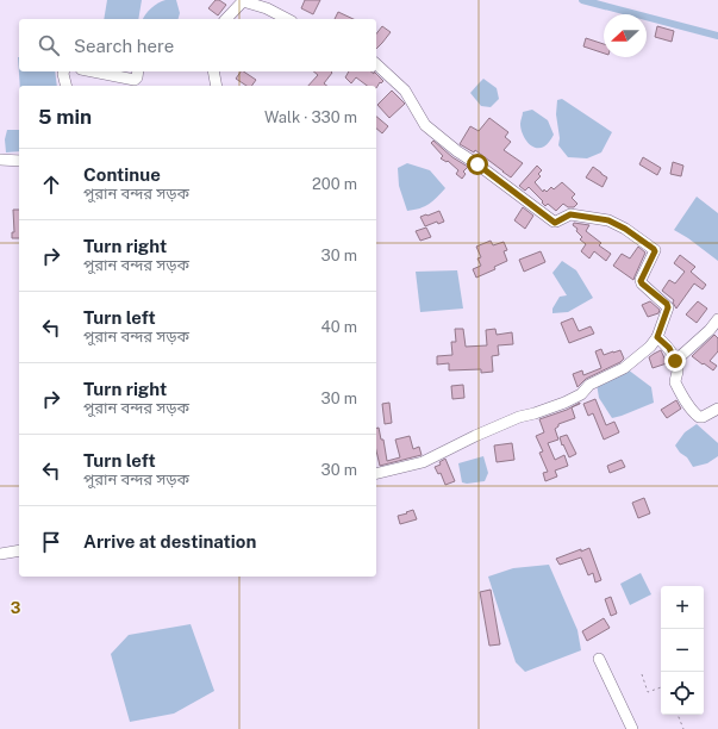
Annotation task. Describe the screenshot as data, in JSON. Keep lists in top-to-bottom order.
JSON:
{
  "north": "left",
  "page": {
    "search": "Search here",
    "heading": ["5 min", "Walk · 330 m"],
    "list": [
      ["Continue", "পুরান বন্দর সড়ক", "200 m"],
      ["Turn right", "পুরান বন্দর সড়ক", "30 m"],
      ["Turn left", "পুরান বন্দর সড়ক", "40 m"],
      ["Turn right", "পুরান বন্দর সড়ক", "30 m"],
      ["Turn left", "পুরান বন্দর সড়ক", "30 m"],
      "Arrive at destination"
    ],
    "map_buttons": ["+", "−"]
  },
  "grid": {
    "rows": ["3"]
  }
}
